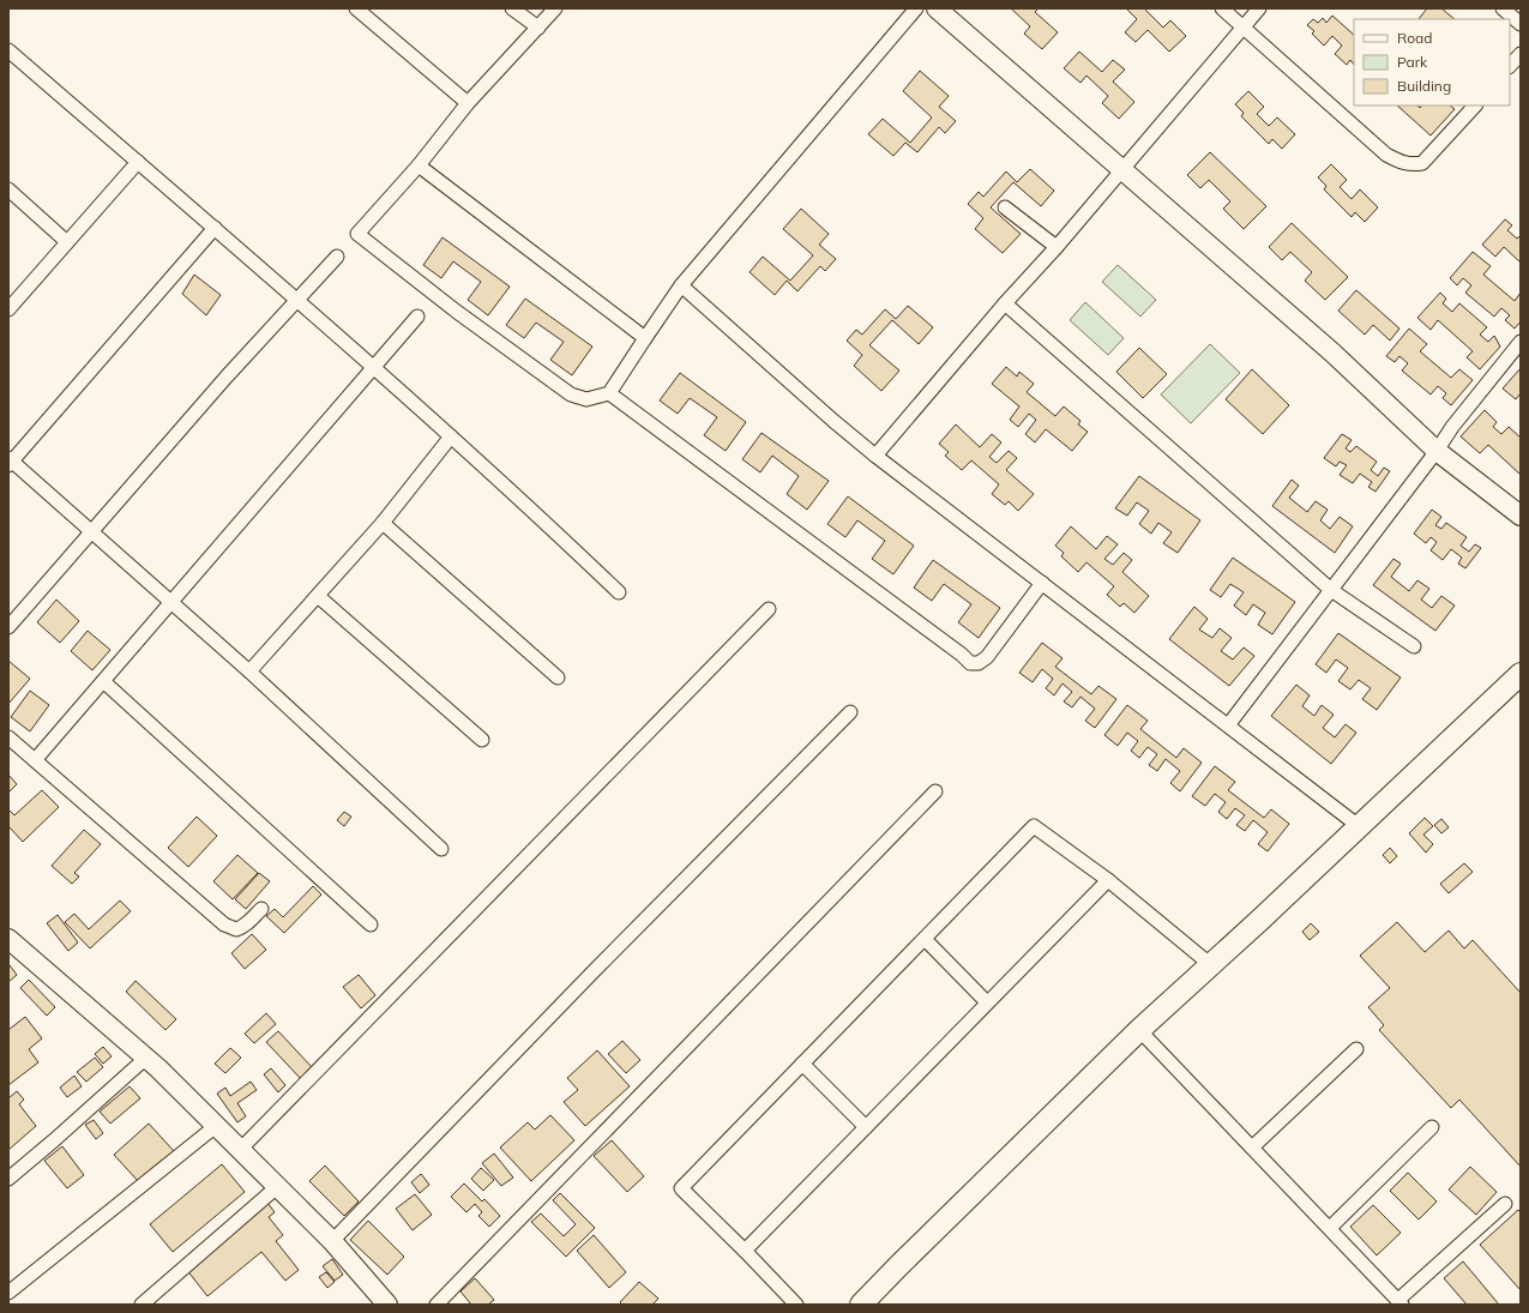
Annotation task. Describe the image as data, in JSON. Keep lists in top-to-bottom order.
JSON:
{
  "legend": ["Road", "Park", "Building"]
}
